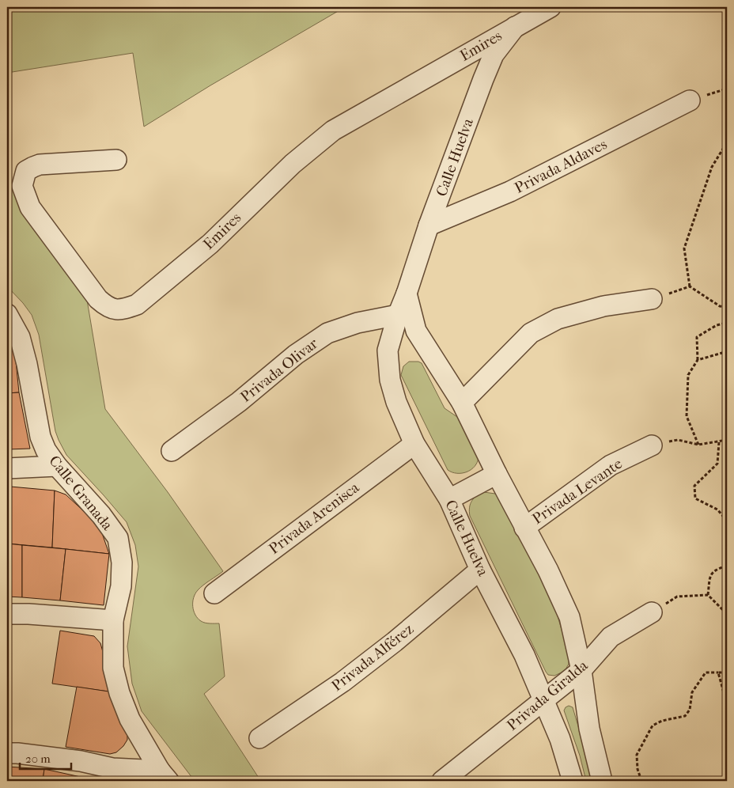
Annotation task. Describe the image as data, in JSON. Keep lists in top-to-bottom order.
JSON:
{
  "streets": {
    "street": [
      "Emires",
      "Calle Huelva",
      "Privada Aldaves",
      "Privada Olivar",
      "Privada Levante",
      "Calle Granada",
      "Privada Arenisca",
      "Privada Alférez",
      "Privada Giralda"
    ]
  },
  "crossings": [
    ["Emires", "Calle Huelva"],
    ["Calle Huelva", "Privada Aldaves"],
    ["Calle Huelva", "Privada Olivar"],
    ["Calle Huelva", "Privada Levante"],
    ["Calle Huelva", "Privada Arenisca"],
    ["Calle Huelva", "Privada Alférez"],
    ["Calle Huelva", "Privada Giralda"]
  ],
  "scale_bar": "20 m"
}
